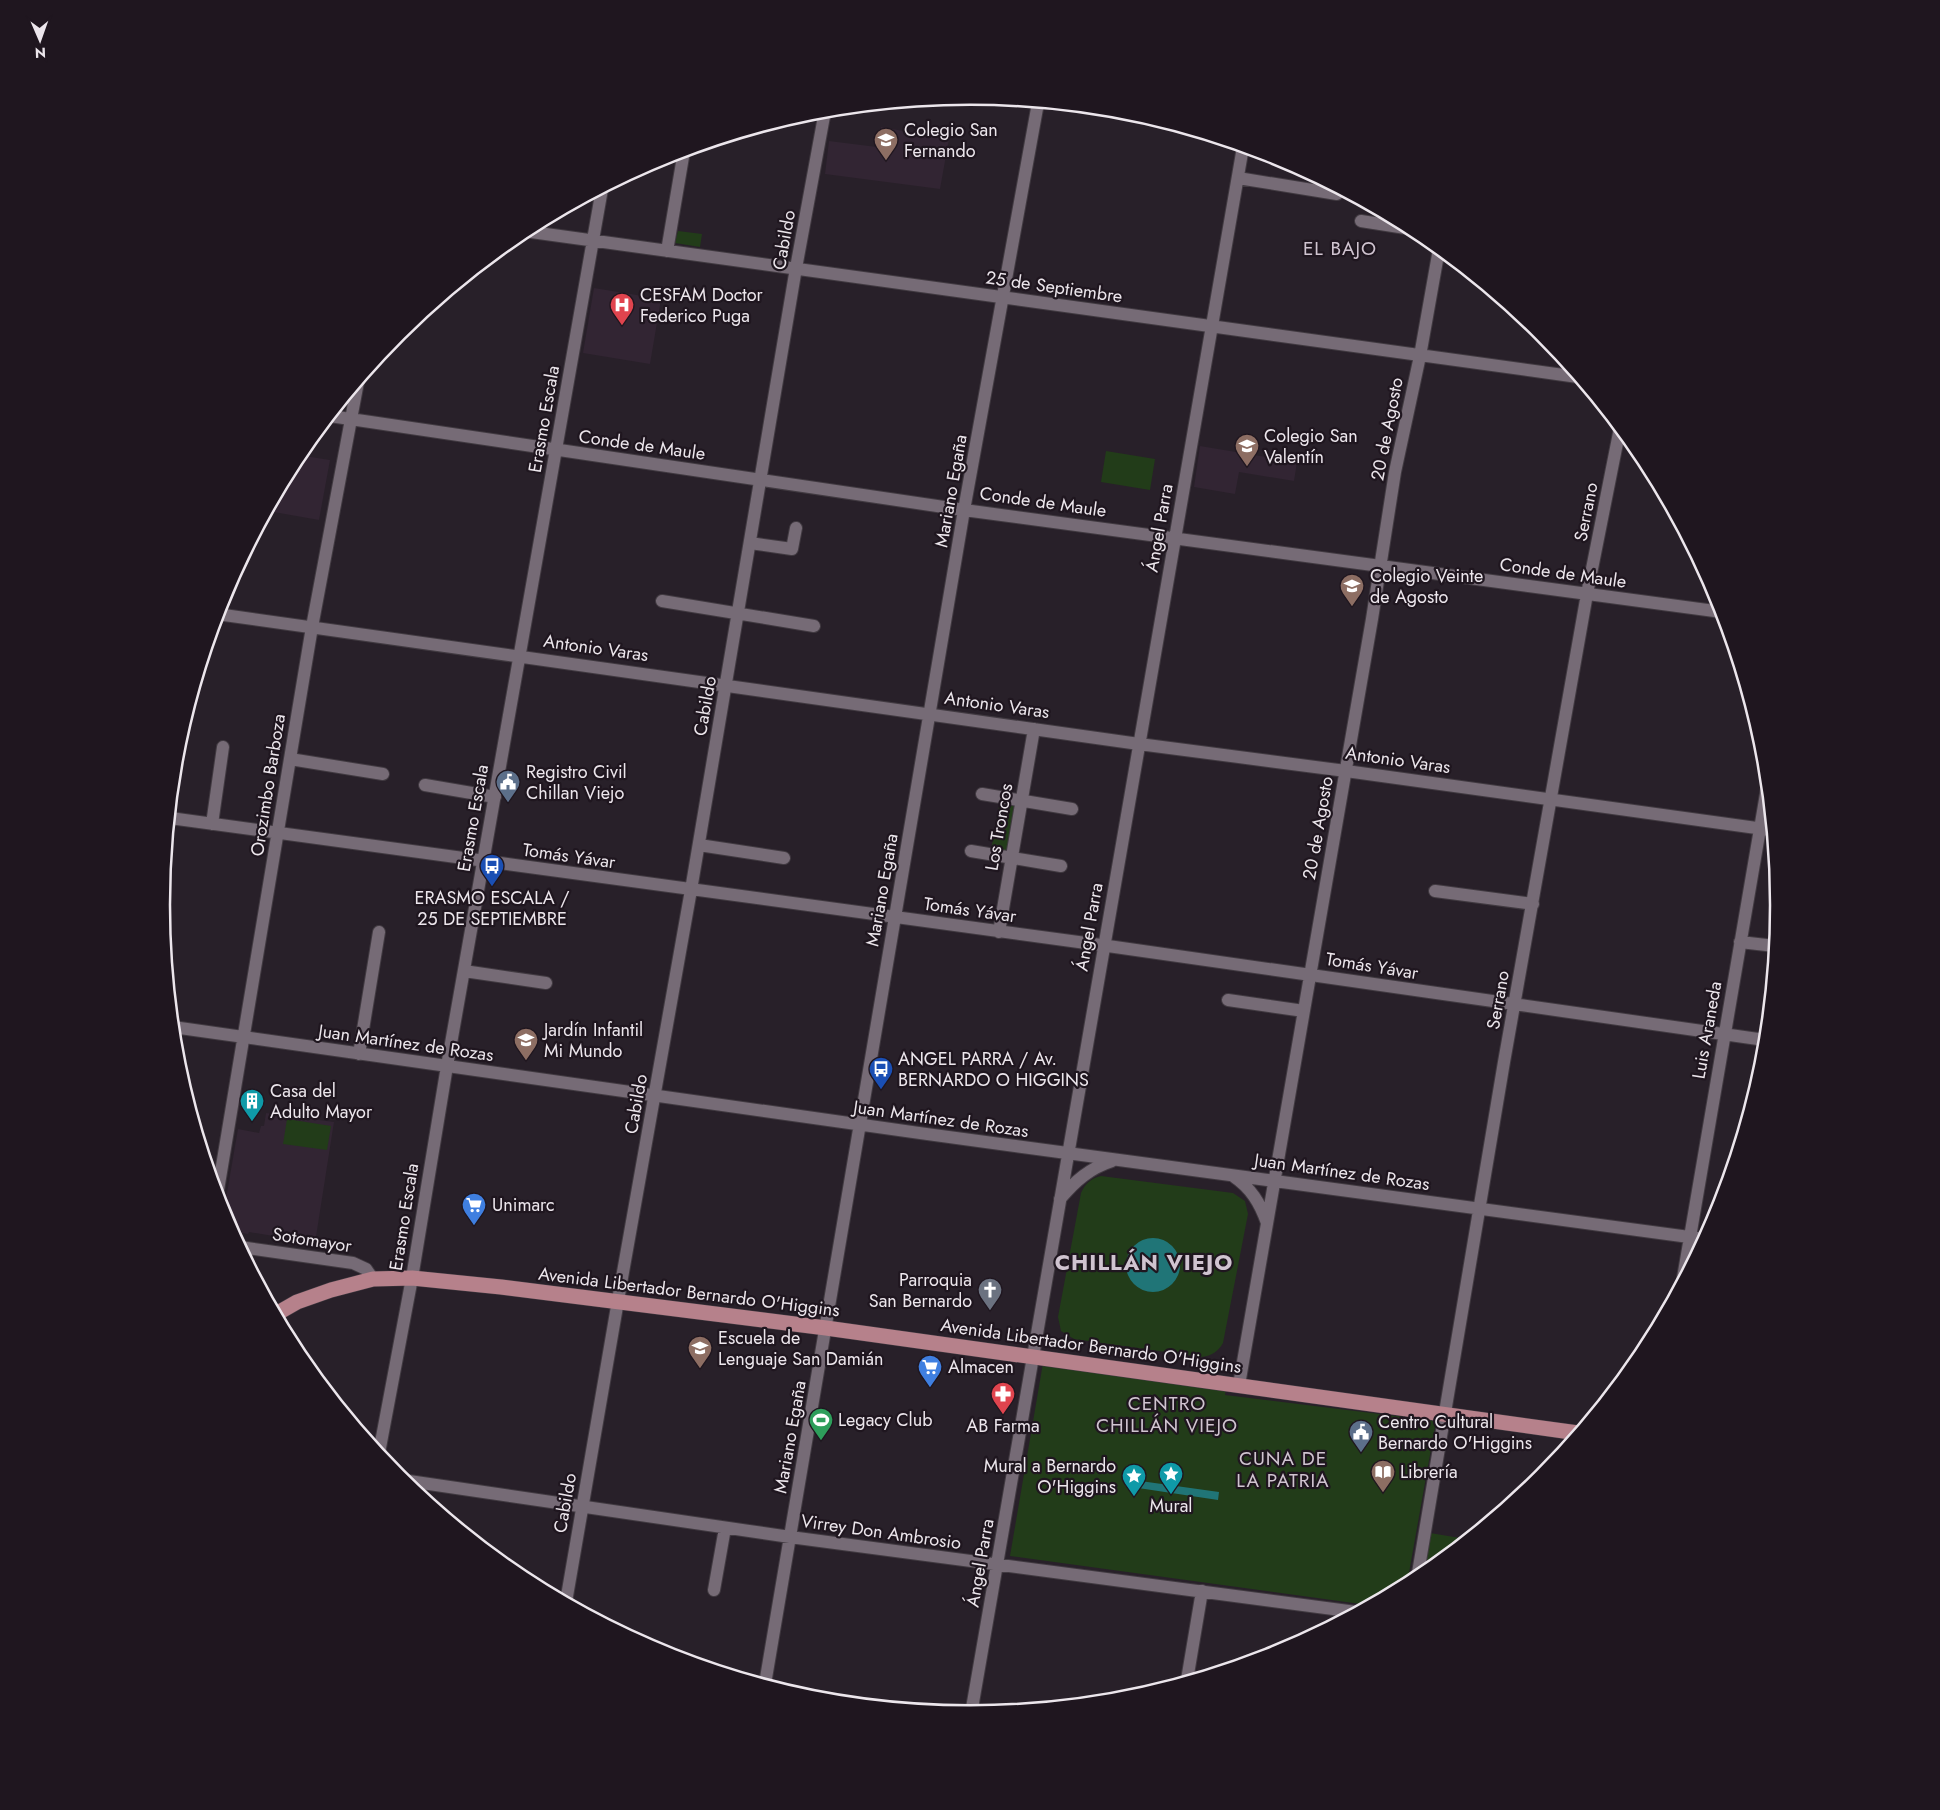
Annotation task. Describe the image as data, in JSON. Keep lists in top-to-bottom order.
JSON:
{
  "streets": {
    "main road": ["Avenida Libertador Bernardo O'Higgins"],
    "street": [
      "Cabildo",
      "25 de Septiembre",
      "Erasmo Escala",
      "20 de Agosto",
      "Conde de Maule",
      "Mariano Egaña",
      "Serrano",
      "Ángel Parra",
      "Antonio Varas",
      "Orozimbo Barboza",
      "Los Troncos",
      "Tomás Yávar",
      "Luis Araneda",
      "Juan Martínez de Rozas",
      "Sotomayor",
      "Virrey Don Ambrosio"
    ]
  },
  "crossings": [
    ["Cabildo", "25 de Septiembre"],
    ["Cabildo", "Conde de Maule"],
    ["Cabildo", "Antonio Varas"],
    ["Cabildo", "Tomás Yávar"],
    ["Cabildo", "Juan Martínez de Rozas"],
    ["Cabildo", "Avenida Libertador Bernardo O'Higgins"],
    ["Cabildo", "Virrey Don Ambrosio"],
    ["25 de Septiembre", "Erasmo Escala"],
    ["25 de Septiembre", "20 de Agosto"],
    ["25 de Septiembre", "Mariano Egaña"],
    ["25 de Septiembre", "Ángel Parra"],
    ["Erasmo Escala", "Conde de Maule"],
    ["Erasmo Escala", "Antonio Varas"],
    ["Erasmo Escala", "Tomás Yávar"],
    ["Erasmo Escala", "Juan Martínez de Rozas"],
    ["Erasmo Escala", "Avenida Libertador Bernardo O'Higgins"],
    ["20 de Agosto", "Conde de Maule"],
    ["20 de Agosto", "Antonio Varas"],
    ["20 de Agosto", "Tomás Yávar"],
    ["20 de Agosto", "Juan Martínez de Rozas"],
    ["20 de Agosto", "Avenida Libertador Bernardo O'Higgins"],
    ["Conde de Maule", "Mariano Egaña"],
    ["Conde de Maule", "Serrano"],
    ["Conde de Maule", "Ángel Parra"],
    ["Conde de Maule", "Orozimbo Barboza"],
    ["Mariano Egaña", "Antonio Varas"],
    ["Mariano Egaña", "Tomás Yávar"],
    ["Mariano Egaña", "Juan Martínez de Rozas"],
    ["Mariano Egaña", "Avenida Libertador Bernardo O'Higgins"],
    ["Mariano Egaña", "Virrey Don Ambrosio"],
    ["Serrano", "Antonio Varas"],
    ["Serrano", "Tomás Yávar"],
    ["Serrano", "Juan Martínez de Rozas"],
    ["Serrano", "Avenida Libertador Bernardo O'Higgins"],
    ["Ángel Parra", "Antonio Varas"],
    ["Ángel Parra", "Tomás Yávar"],
    ["Ángel Parra", "Juan Martínez de Rozas"],
    ["Ángel Parra", "Avenida Libertador Bernardo O'Higgins"],
    ["Ángel Parra", "Virrey Don Ambrosio"],
    ["Antonio Varas", "Orozimbo Barboza"],
    ["Antonio Varas", "Los Troncos"],
    ["Antonio Varas", "Luis Araneda"],
    ["Orozimbo Barboza", "Tomás Yávar"],
    ["Orozimbo Barboza", "Juan Martínez de Rozas"],
    ["Los Troncos", "Tomás Yávar"],
    ["Tomás Yávar", "Luis Araneda"],
    ["Luis Araneda", "Juan Martínez de Rozas"],
    ["Sotomayor", "Avenida Libertador Bernardo O'Higgins"]
  ],
  "districts": [
    "EL BAJO",
    "CHILLÁN VIEJO",
    "CENTRO CHILLÁN VIEJO",
    "CUNA DE LA PATRIA"
  ],
  "places": {
    "school or university": [
      "Colegio San Fernando",
      "Colegio San Valentín",
      "Colegio Veinte de Agosto",
      "Jardín Infantil Mi Mundo",
      "Escuela de Lenguaje San Damián"
    ],
    "hospital": ["CESFAM Doctor Federico Puga"],
    "public building": ["Registro Civil Chillan Viejo", "Centro Cultural Bernardo O'Higgins"],
    "bus stop": ["ERASMO ESCALA / 25 DE SEPTIEMBRE", "ANGEL PARRA / Av. BERNARDO O HIGGINS"],
    "building": ["Casa del Adulto Mayor"],
    "supermarket": ["Unimarc", "Almacen"],
    "church": ["Parroquia San Bernardo"],
    "pharmacy": ["AB Farma"],
    "sports": ["Legacy Club"],
    "library": ["Librería"],
    "place": ["Mural", "Mural a Bernardo O'Higgins"]
  },
  "north": "bottom"
}
